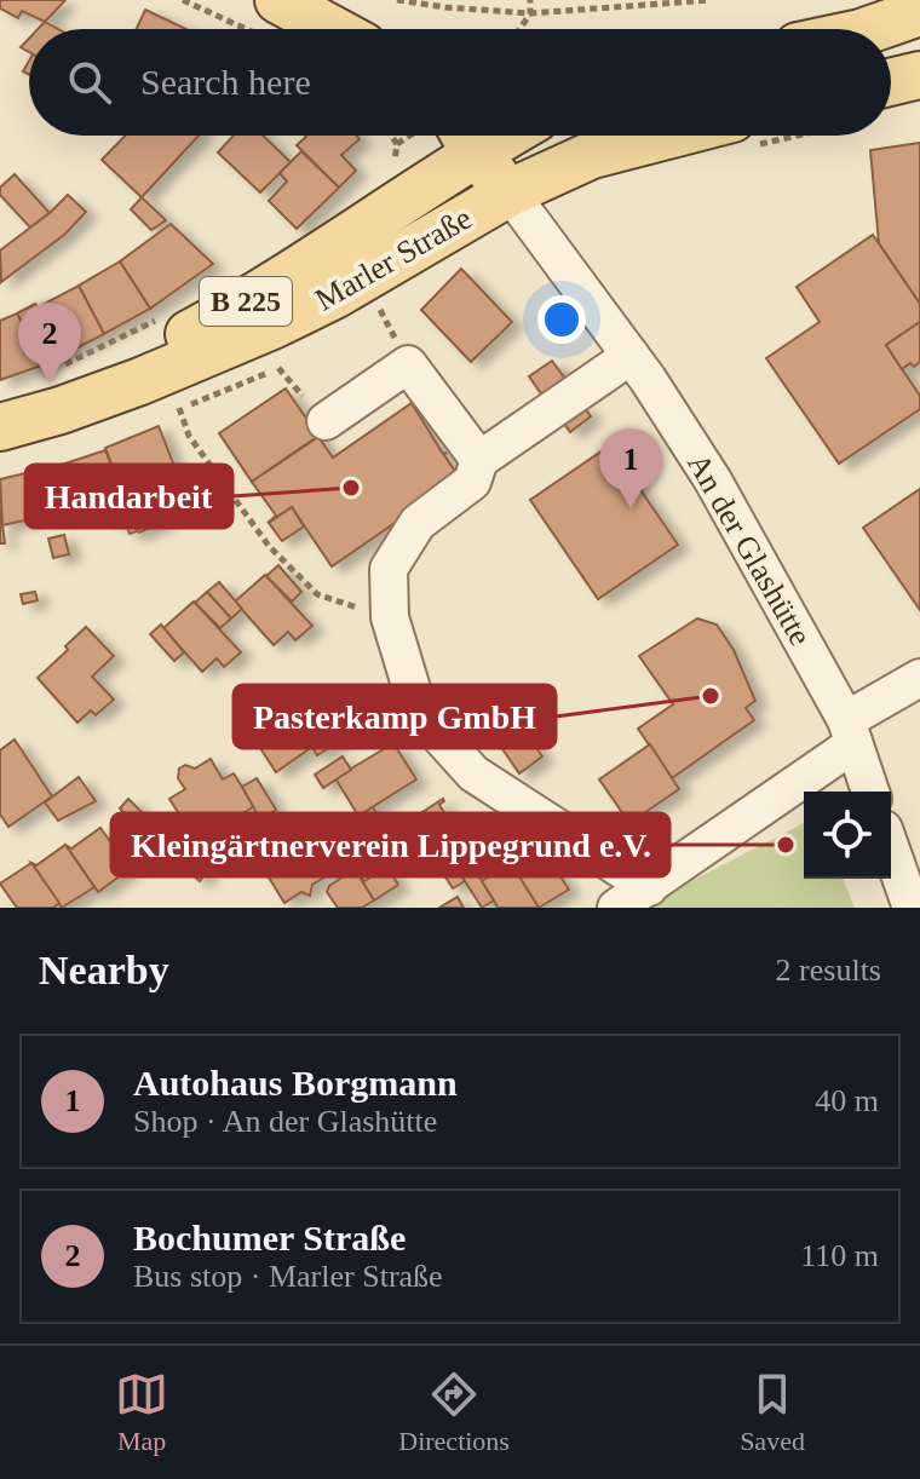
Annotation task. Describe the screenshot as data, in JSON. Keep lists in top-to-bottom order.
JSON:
{
  "streets": {
    "main road": ["Marler Straße", "B 225"],
    "street": ["An der Glashütte"]
  },
  "crossings": [
    ["Marler Straße", "An der Glashütte"]
  ],
  "places": ["Handarbeit", "Pasterkamp GmbH", "Kleingärtnerverein Lippegrund e.V."],
  "page": {
    "search": "Search here",
    "pins": ["2", "1"],
    "heading": ["Nearby", "2 results"],
    "list": [
      {
        "mark": "1",
        "name": "Autohaus Borgmann",
        "note": "Shop · An der Glashütte",
        "value": "40 m"
      },
      {
        "mark": "2",
        "name": "Bochumer Straße",
        "note": "Bus stop · Marler Straße",
        "value": "110 m"
      }
    ],
    "nav": ["Map", "Directions", "Saved"]
  }
}
